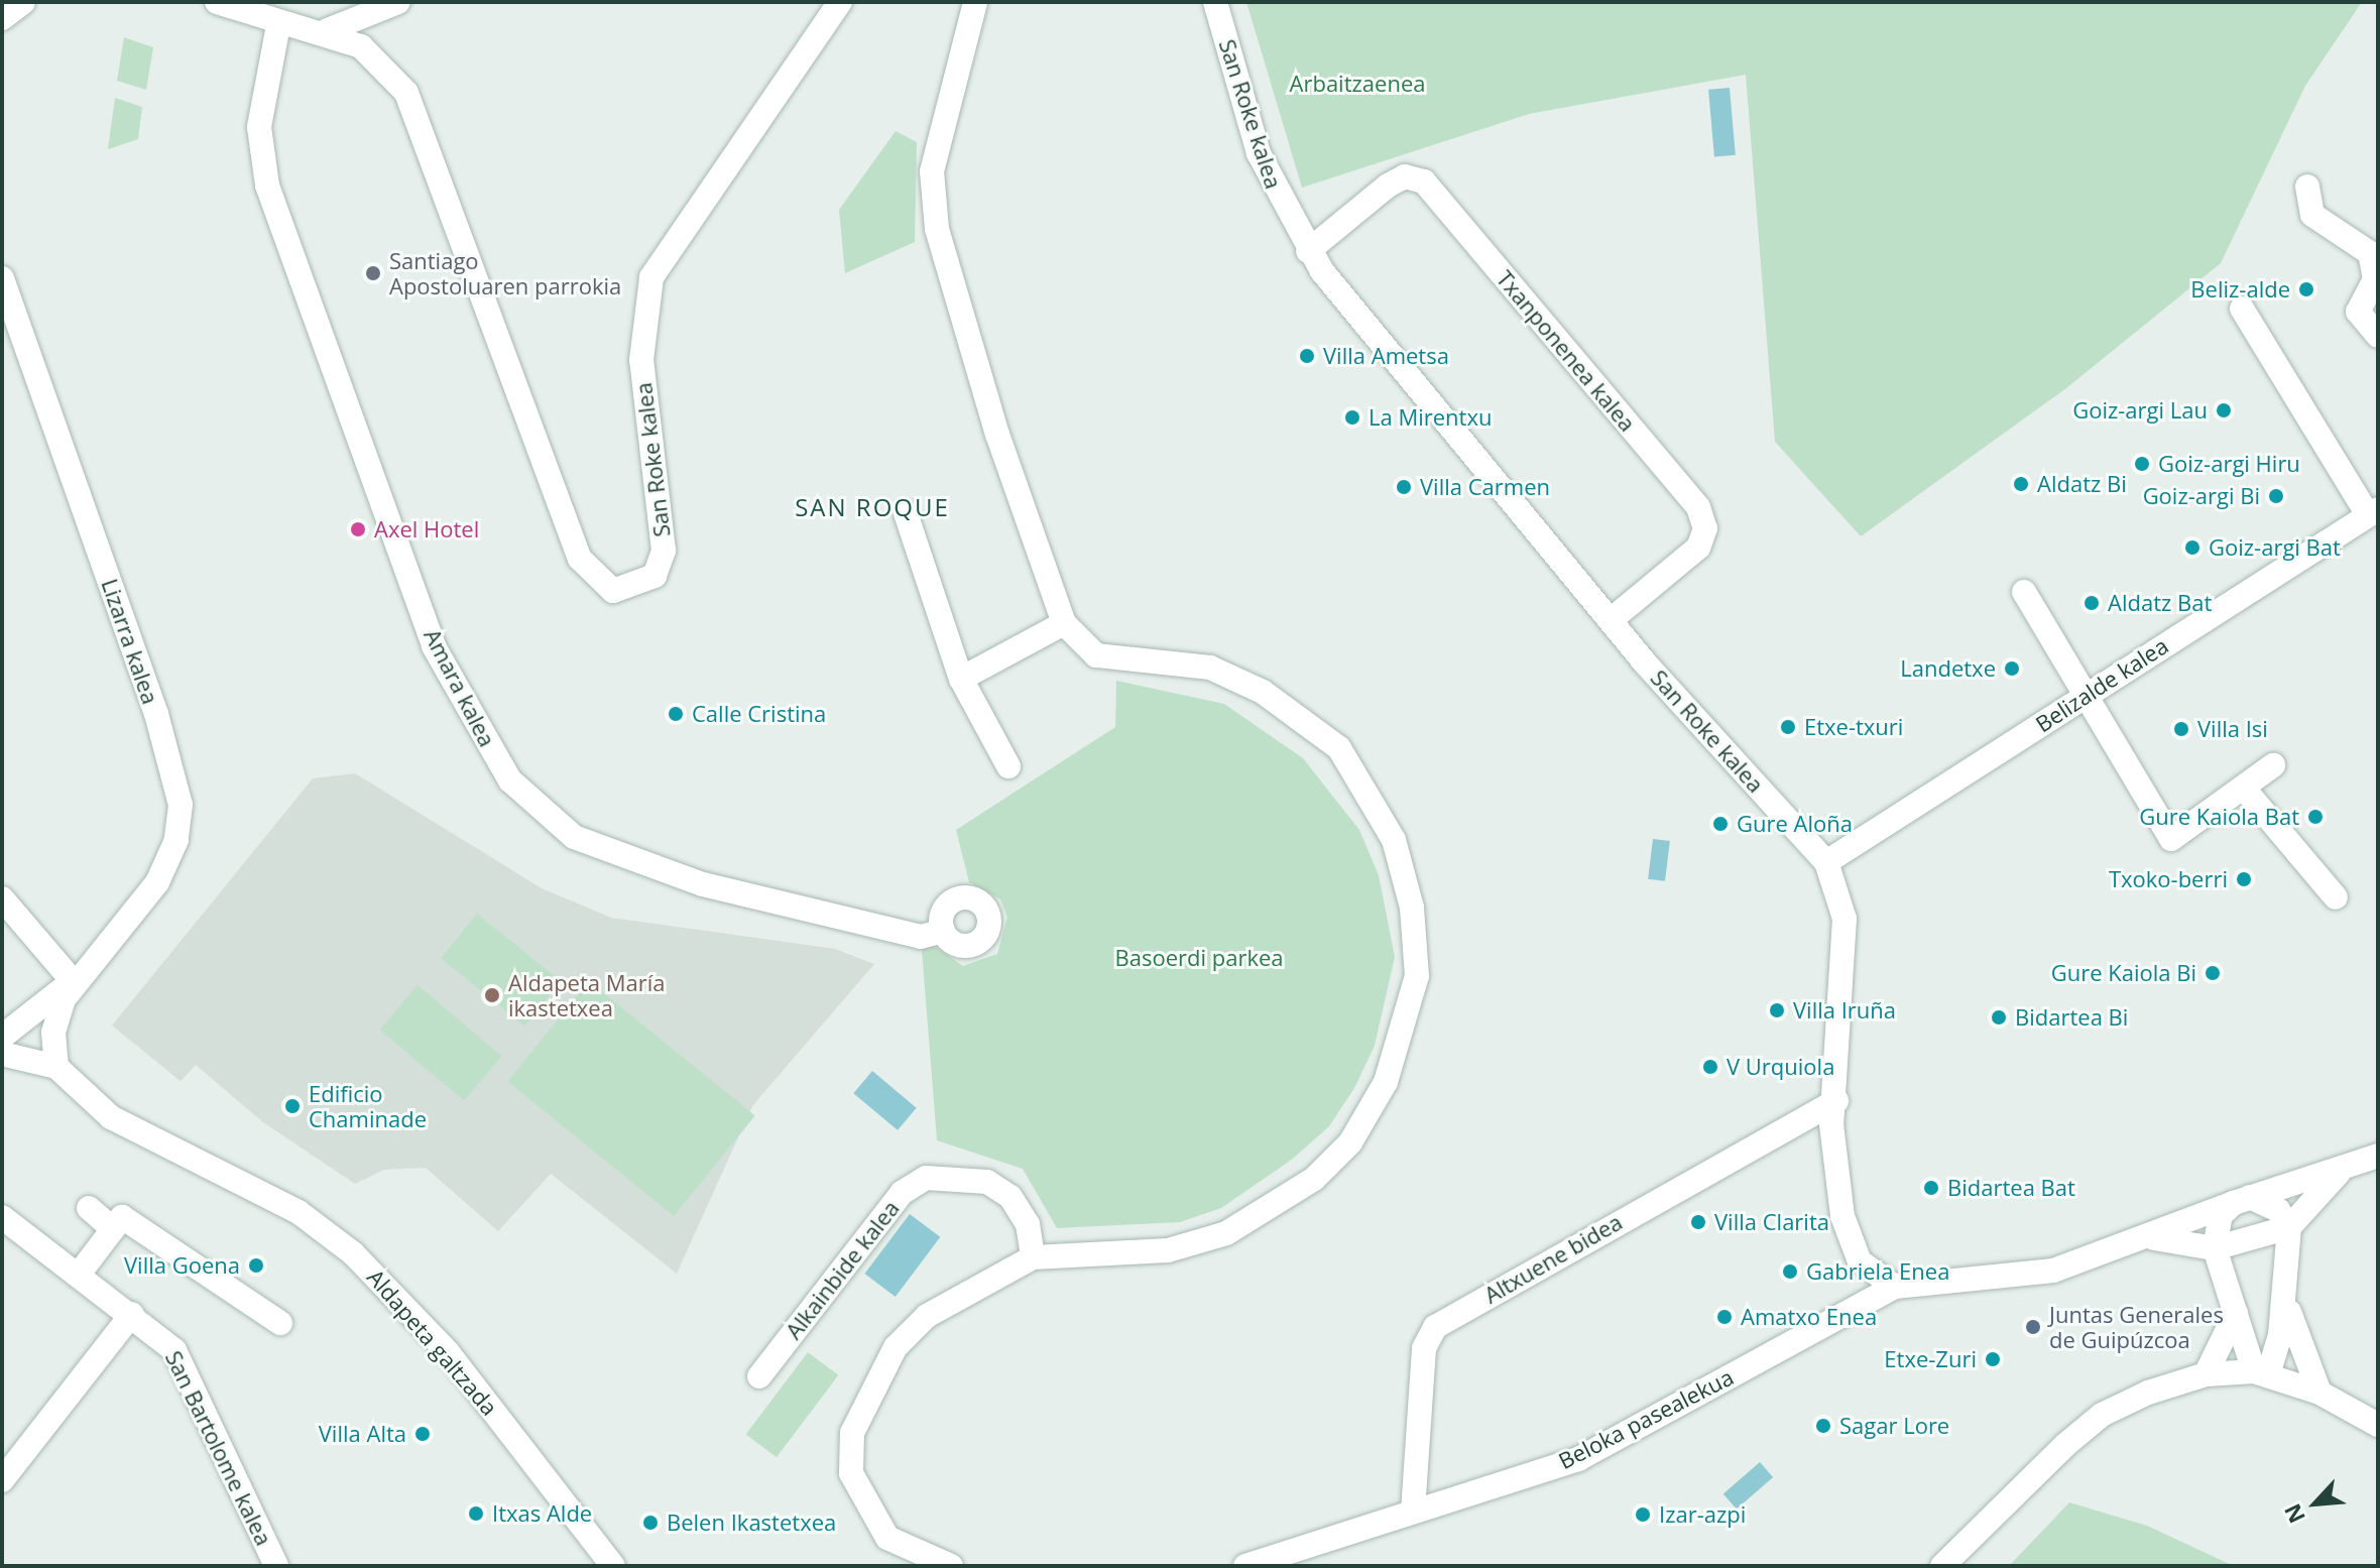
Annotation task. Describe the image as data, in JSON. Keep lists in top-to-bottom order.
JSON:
{
  "streets": {
    "street": [
      "San Roke kalea",
      "Txanponenea kalea",
      "Lizarra kalea",
      "Belizalde kalea",
      "Amara kalea",
      "Altxuene bidea",
      "Alkainbide kalea",
      "Aldapeta galtzada",
      "Beloka pasealekua",
      "San Bartolome kalea"
    ]
  },
  "crossings": [
    ["San Roke kalea", "Txanponenea kalea"],
    ["San Roke kalea", "Belizalde kalea"],
    ["San Roke kalea", "Altxuene bidea"],
    ["San Roke kalea", "Beloka pasealekua"],
    ["Lizarra kalea", "Aldapeta galtzada"],
    ["Altxuene bidea", "Beloka pasealekua"]
  ],
  "districts": ["SAN ROQUE"],
  "parks": ["Arbaitzaenea", "Basoerdi parkea"],
  "places": [
    "Santiago Apostoluaren parrokia",
    "Beliz-alde",
    "Villa Ametsa",
    "Goiz-argi Lau",
    "La Mirentxu",
    "Goiz-argi Hiru",
    "Aldatz Bi",
    "Villa Carmen",
    "Goiz-argi Bi",
    "Axel Hotel",
    "Goiz-argi Bat",
    "Aldatz Bat",
    "Landetxe",
    "Calle Cristina",
    "Etxe-txuri",
    "Villa Isi",
    "Gure Kaiola Bat",
    "Gure Aloña",
    "Txoko-berri",
    "Gure Kaiola Bi",
    "Aldapeta María ikastetxea",
    "Villa Iruña",
    "Bidartea Bi",
    "V Urquiola",
    "Edificio Chaminade",
    "Bidartea Bat",
    "Villa Clarita",
    "Villa Goena",
    "Gabriela Enea",
    "Amatxo Enea",
    "Juntas Generales de Guipúzcoa",
    "Etxe-Zuri",
    "Sagar Lore",
    "Villa Alta",
    "Itxas Alde",
    "Izar-azpi",
    "Belen Ikastetxea"
  ],
  "north": "bottom left"
}
